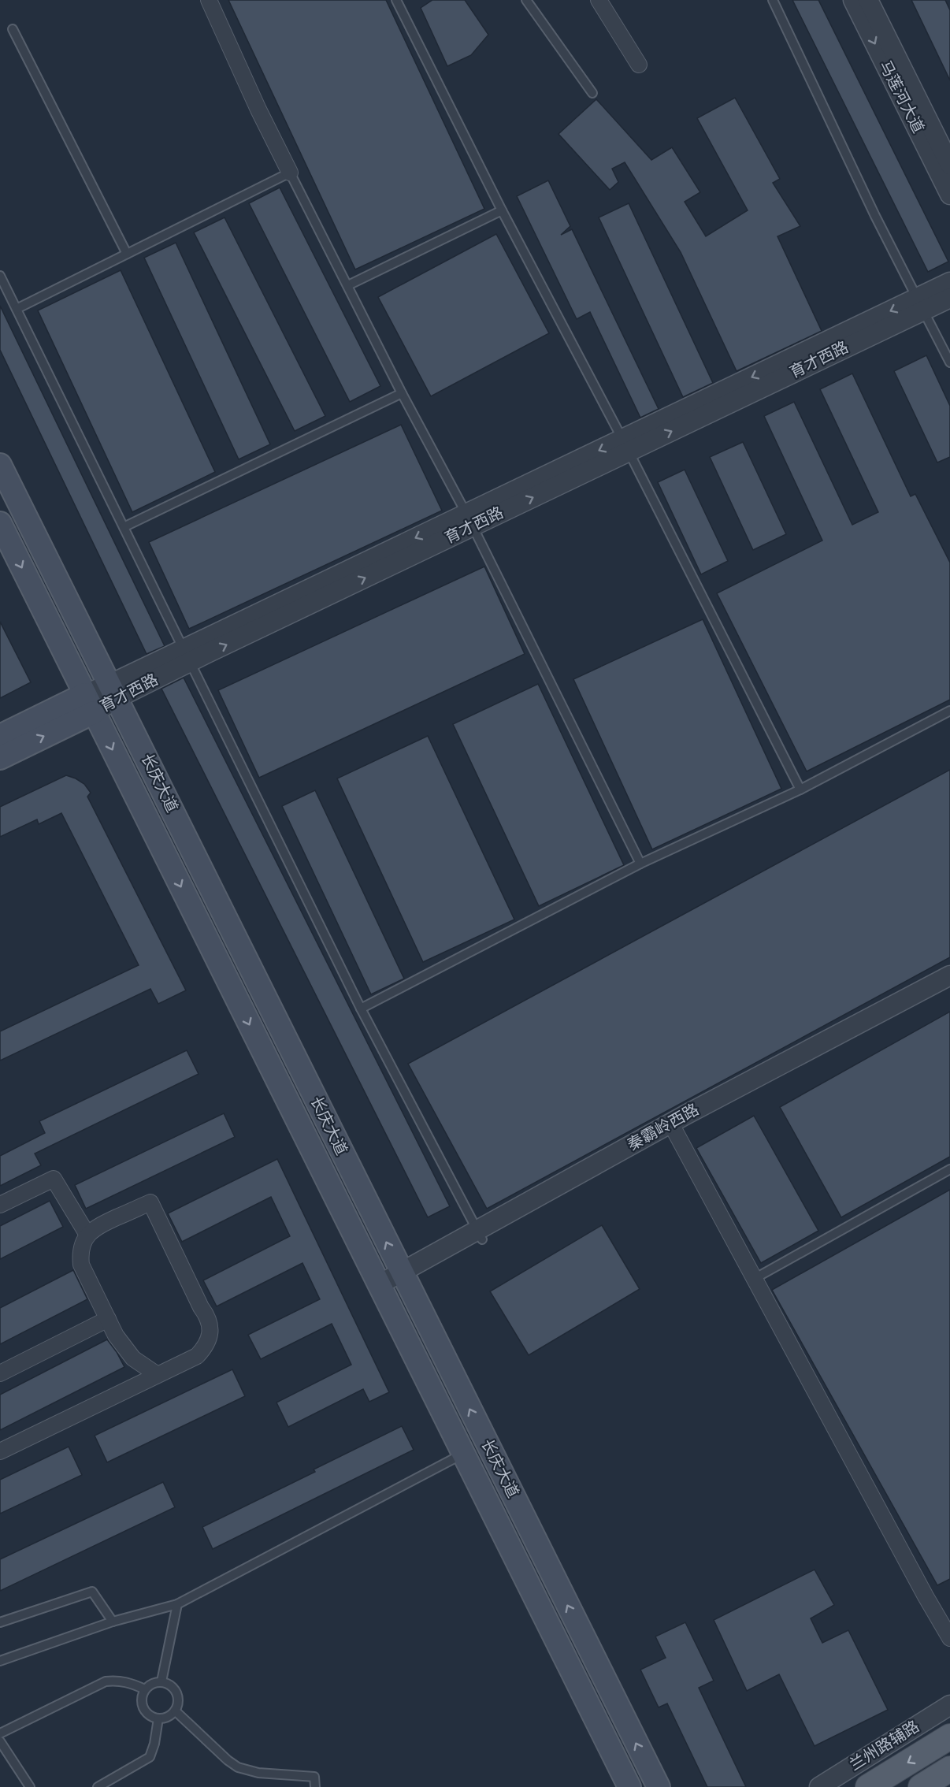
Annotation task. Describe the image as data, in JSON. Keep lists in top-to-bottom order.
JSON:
{
  "streets": {
    "main road": ["育才西路", "长庆大道"],
    "street": ["马莲河大道", "秦霸岭西路", "兰州路辅路"]
  },
  "crossings": [
    ["育才西路", "长庆大道"],
    ["长庆大道", "秦霸岭西路"]
  ]
}
